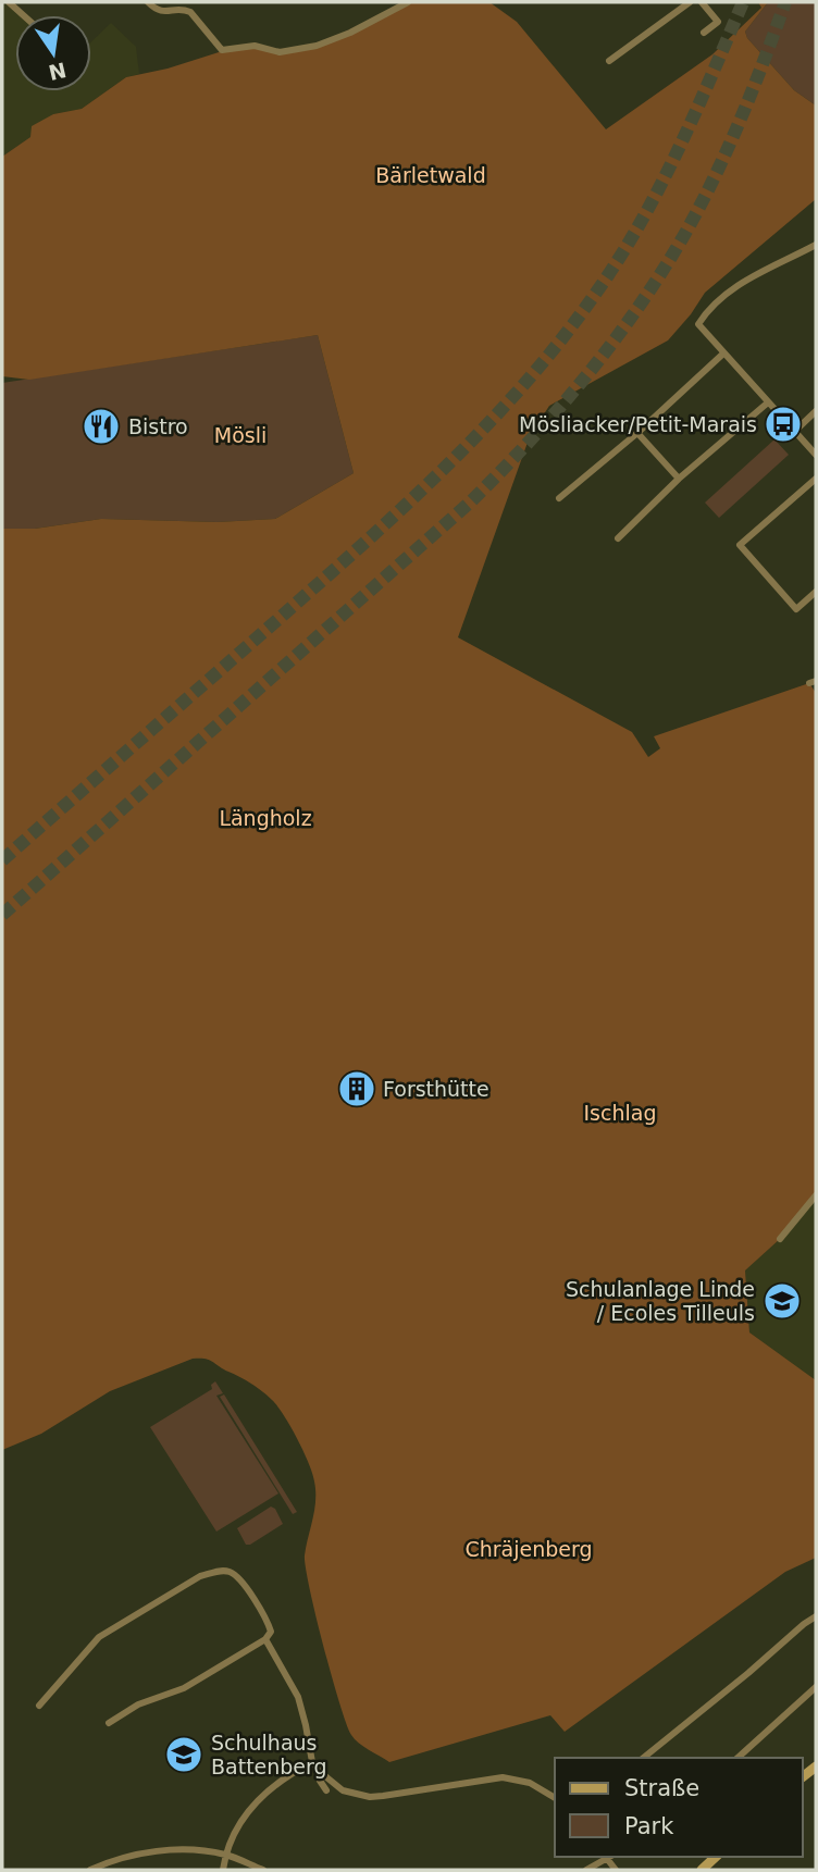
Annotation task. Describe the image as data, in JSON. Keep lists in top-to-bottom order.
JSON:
{
  "parks": [
    "Bärletwald",
    "Mösli",
    "Längholz",
    "Ischlag",
    "Chräjenberg"
  ],
  "places": {
    "bus stop": ["Mösliacker/Petit-Marais"],
    "restaurant": ["Bistro"],
    "building": ["Forsthütte"],
    "school or university": ["Schulanlage Linde / Ecoles Tilleuls", "Schulhaus Battenberg"]
  },
  "legend": ["Straße", "Park"],
  "north": "bottom"
}
